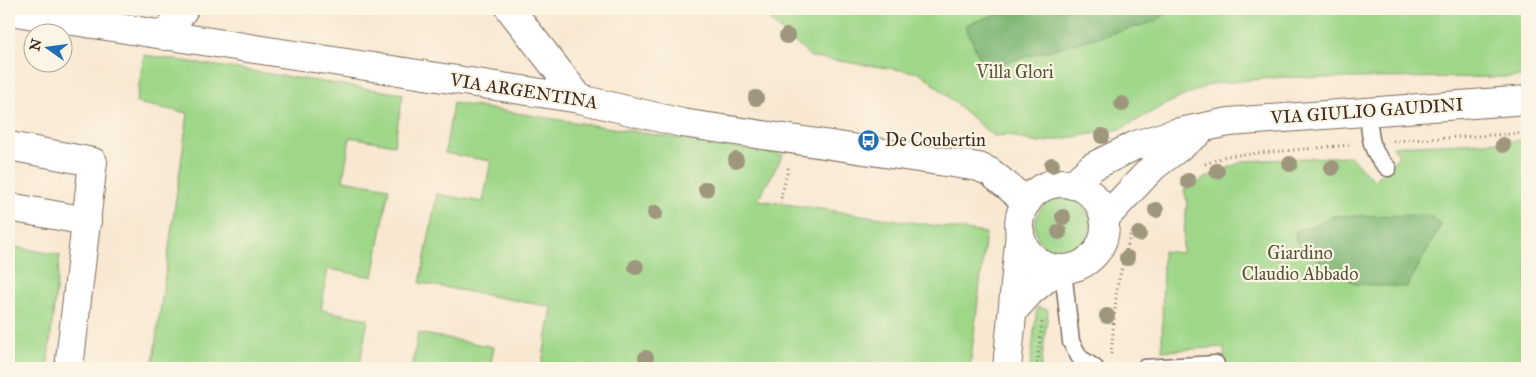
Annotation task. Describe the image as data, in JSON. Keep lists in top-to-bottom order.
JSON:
{
  "streets": {
    "street": ["VIA ARGENTINA", "VIA GIULIO GAUDINI"]
  },
  "crossings": [
    ["VIA ARGENTINA", "VIA GIULIO GAUDINI"]
  ],
  "parks": ["Villa Glori", "Giardino Claudio Abbado"],
  "places": {
    "bus stop": ["De Coubertin"]
  },
  "north": "left"
}
